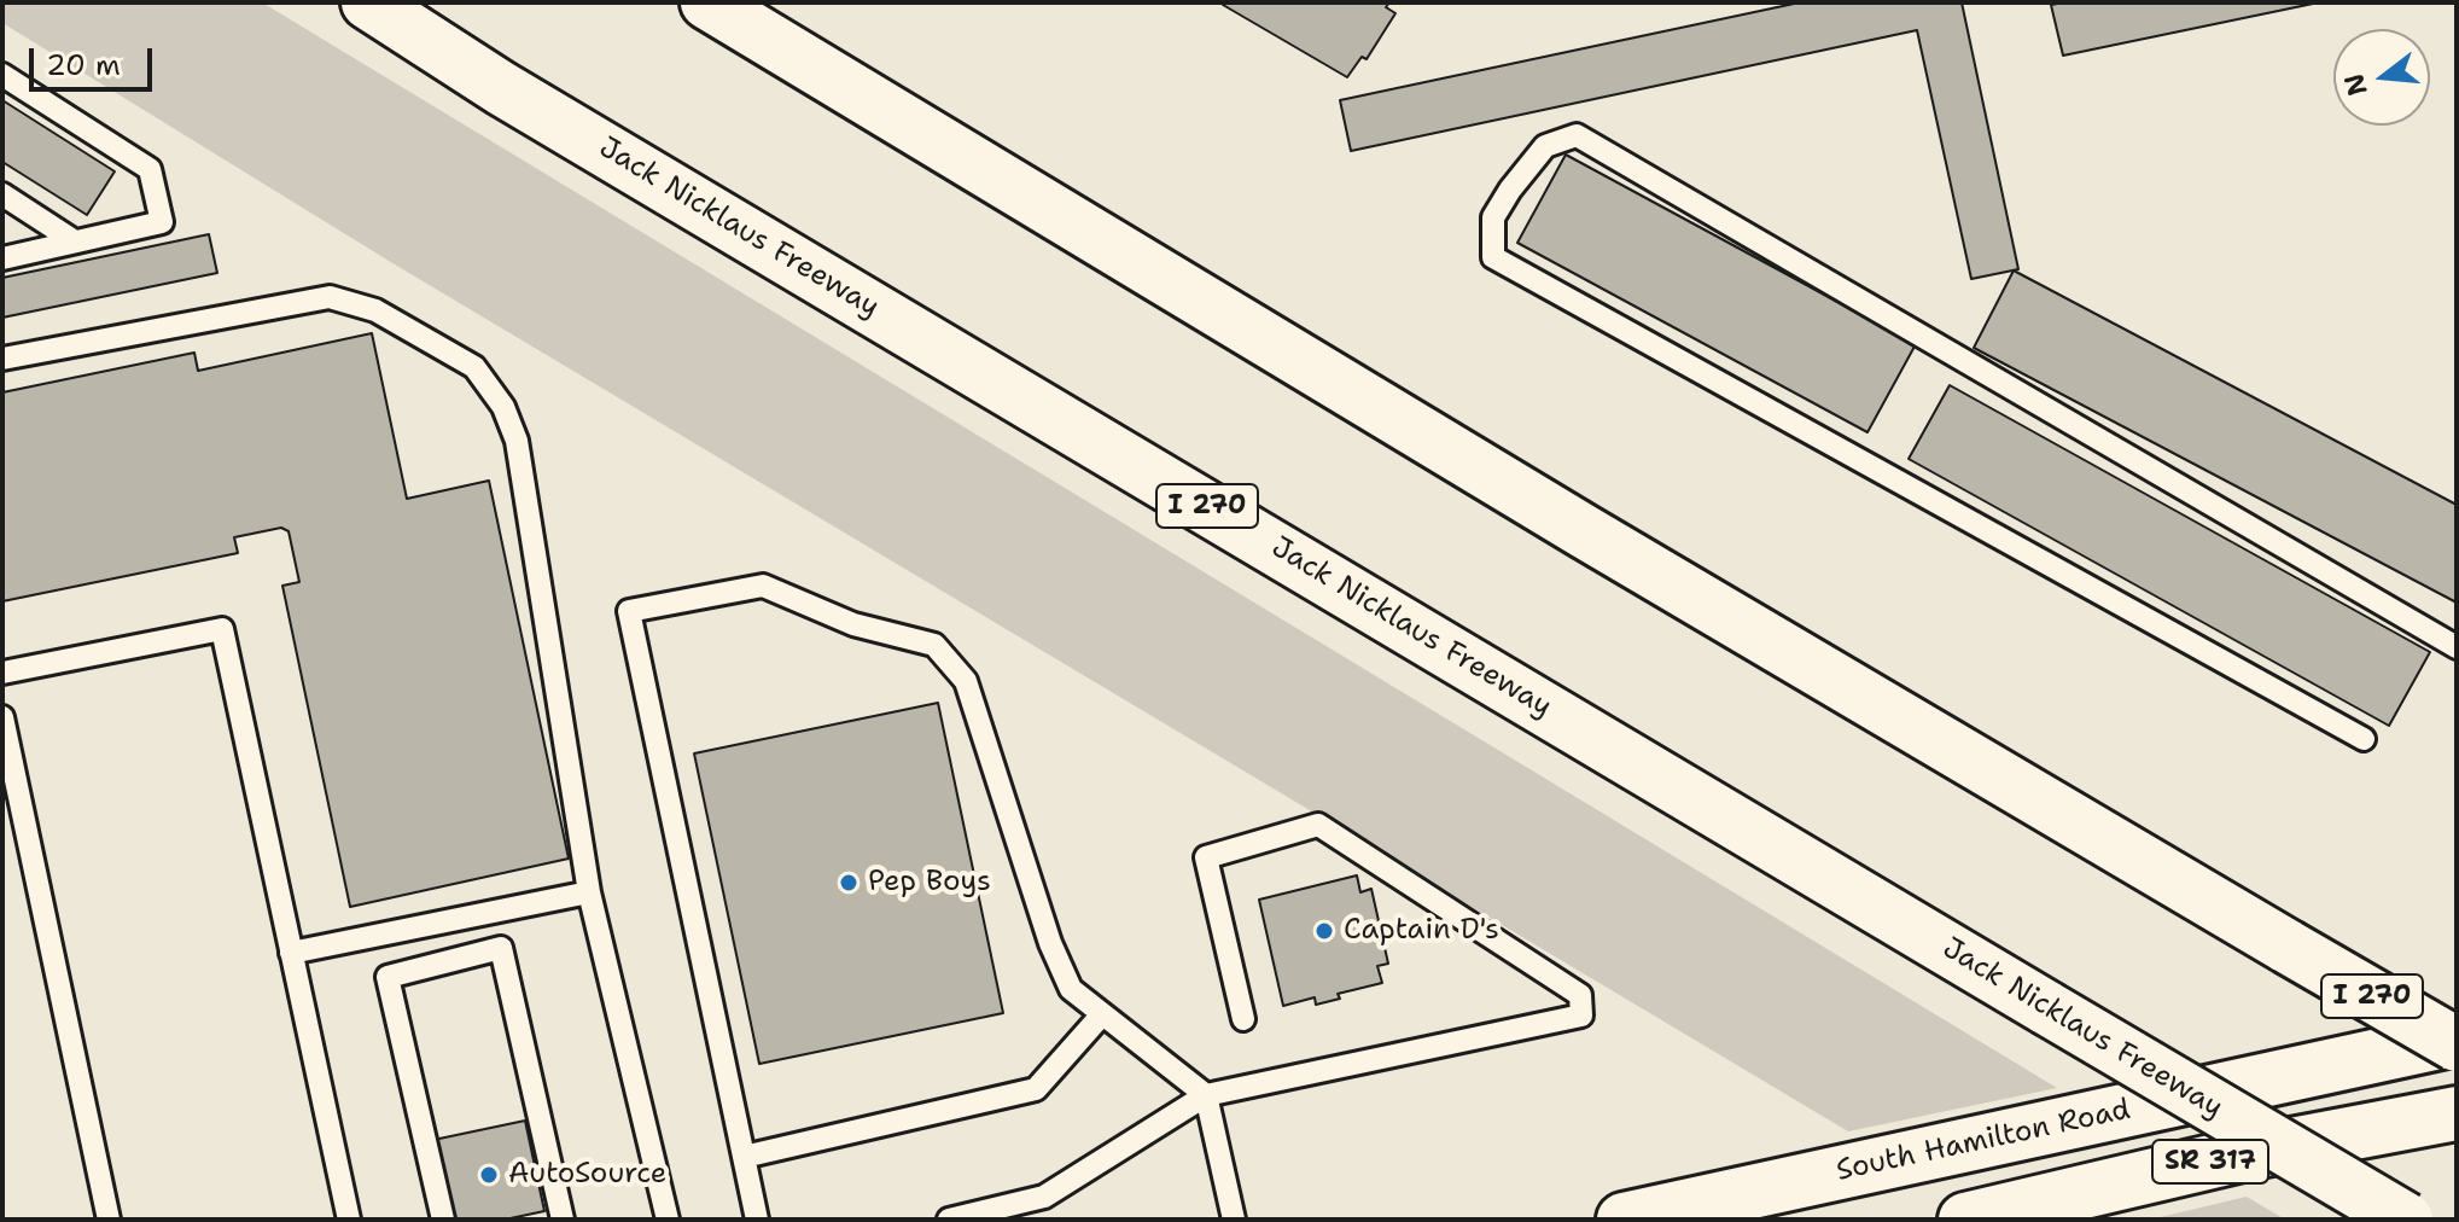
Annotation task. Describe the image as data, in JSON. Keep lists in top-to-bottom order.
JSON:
{
  "streets": {
    "main road": [
      "Jack Nicklaus Freeway",
      "I 270",
      "South Hamilton Road",
      "SR 317"
    ]
  },
  "crossings": [
    ["I 270", "South Hamilton Road"]
  ],
  "places": ["Pep Boys", "Captain D's", "AutoSource"],
  "scale_bar": "20 m",
  "north": "left"
}
